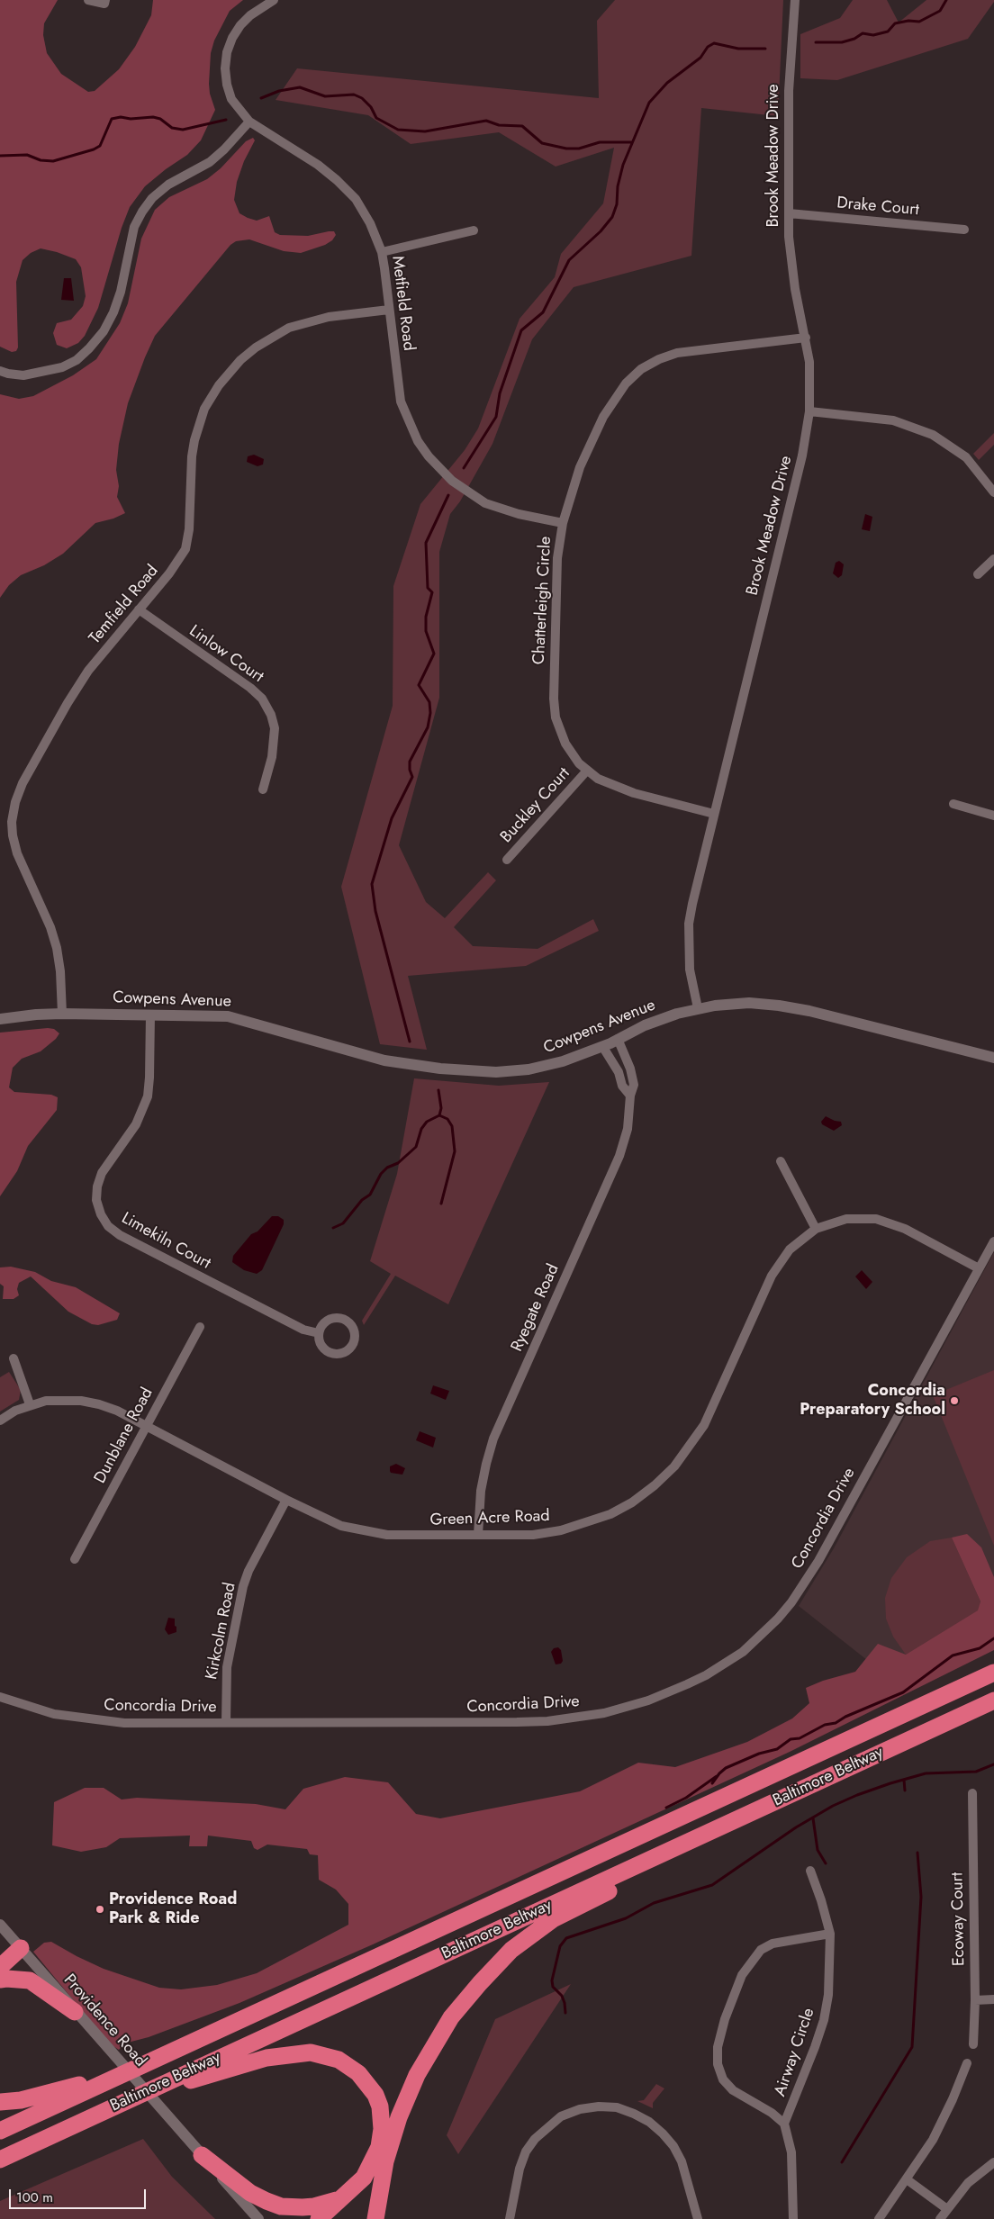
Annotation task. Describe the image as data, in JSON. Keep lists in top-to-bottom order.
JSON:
{
  "streets": {
    "highway": ["Baltimore Beltway"],
    "street": [
      "Brook Meadow Drive",
      "Drake Court",
      "Metfield Road",
      "Chatterleigh Circle",
      "Temfield Road",
      "Linlow Court",
      "Buckley Court",
      "Cowpens Avenue",
      "Limekiln Court",
      "Ryegate Road",
      "Dunblane Road",
      "Green Acre Road",
      "Concordia Drive",
      "Kirkcolm Road",
      "Ecoway Court",
      "Providence Road",
      "Airway Circle"
    ]
  },
  "crossings": [
    ["Brook Meadow Drive", "Drake Court"],
    ["Brook Meadow Drive", "Chatterleigh Circle"],
    ["Brook Meadow Drive", "Cowpens Avenue"],
    ["Metfield Road", "Chatterleigh Circle"],
    ["Metfield Road", "Temfield Road"],
    ["Chatterleigh Circle", "Buckley Court"],
    ["Temfield Road", "Linlow Court"],
    ["Temfield Road", "Cowpens Avenue"],
    ["Cowpens Avenue", "Limekiln Court"],
    ["Cowpens Avenue", "Ryegate Road"],
    ["Ryegate Road", "Green Acre Road"],
    ["Dunblane Road", "Green Acre Road"],
    ["Green Acre Road", "Concordia Drive"],
    ["Green Acre Road", "Kirkcolm Road"],
    ["Concordia Drive", "Kirkcolm Road"]
  ],
  "places": ["Concordia Preparatory School", "Providence Road Park & Ride"],
  "scale_bar": "100 m"
}
